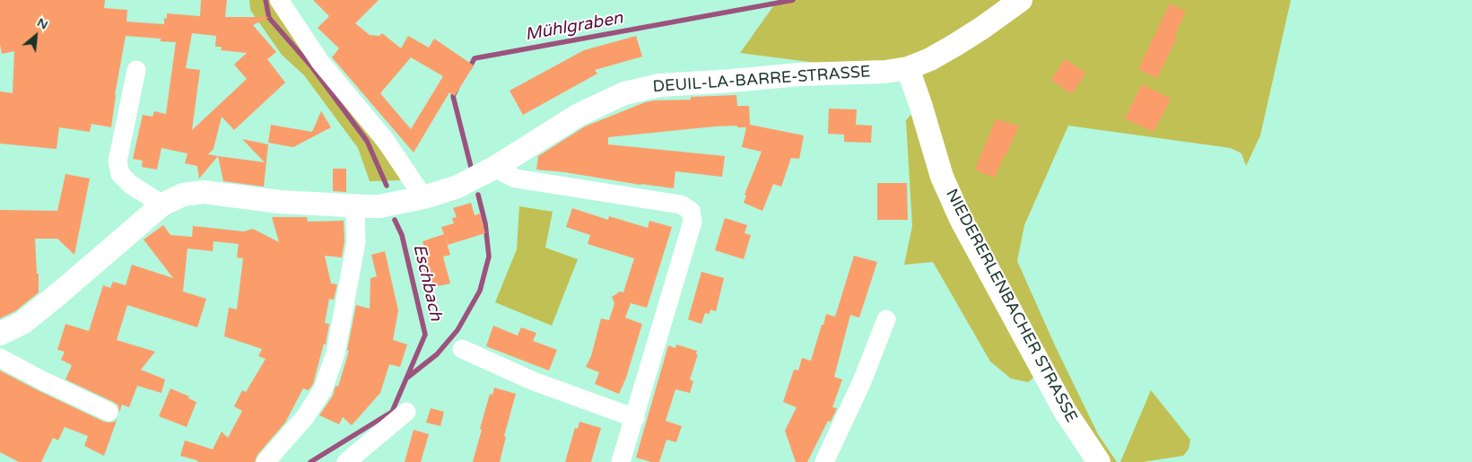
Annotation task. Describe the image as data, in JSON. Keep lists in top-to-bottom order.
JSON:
{
  "streets": {
    "street": ["DEUIL-LA-BARRE-STRASSE", "NIEDERERLENBACHER STRASSE"]
  },
  "crossings": [
    ["DEUIL-LA-BARRE-STRASSE", "NIEDERERLENBACHER STRASSE"]
  ],
  "water": ["Mühlgraben", "Eschbach"],
  "north": "top right"
}
